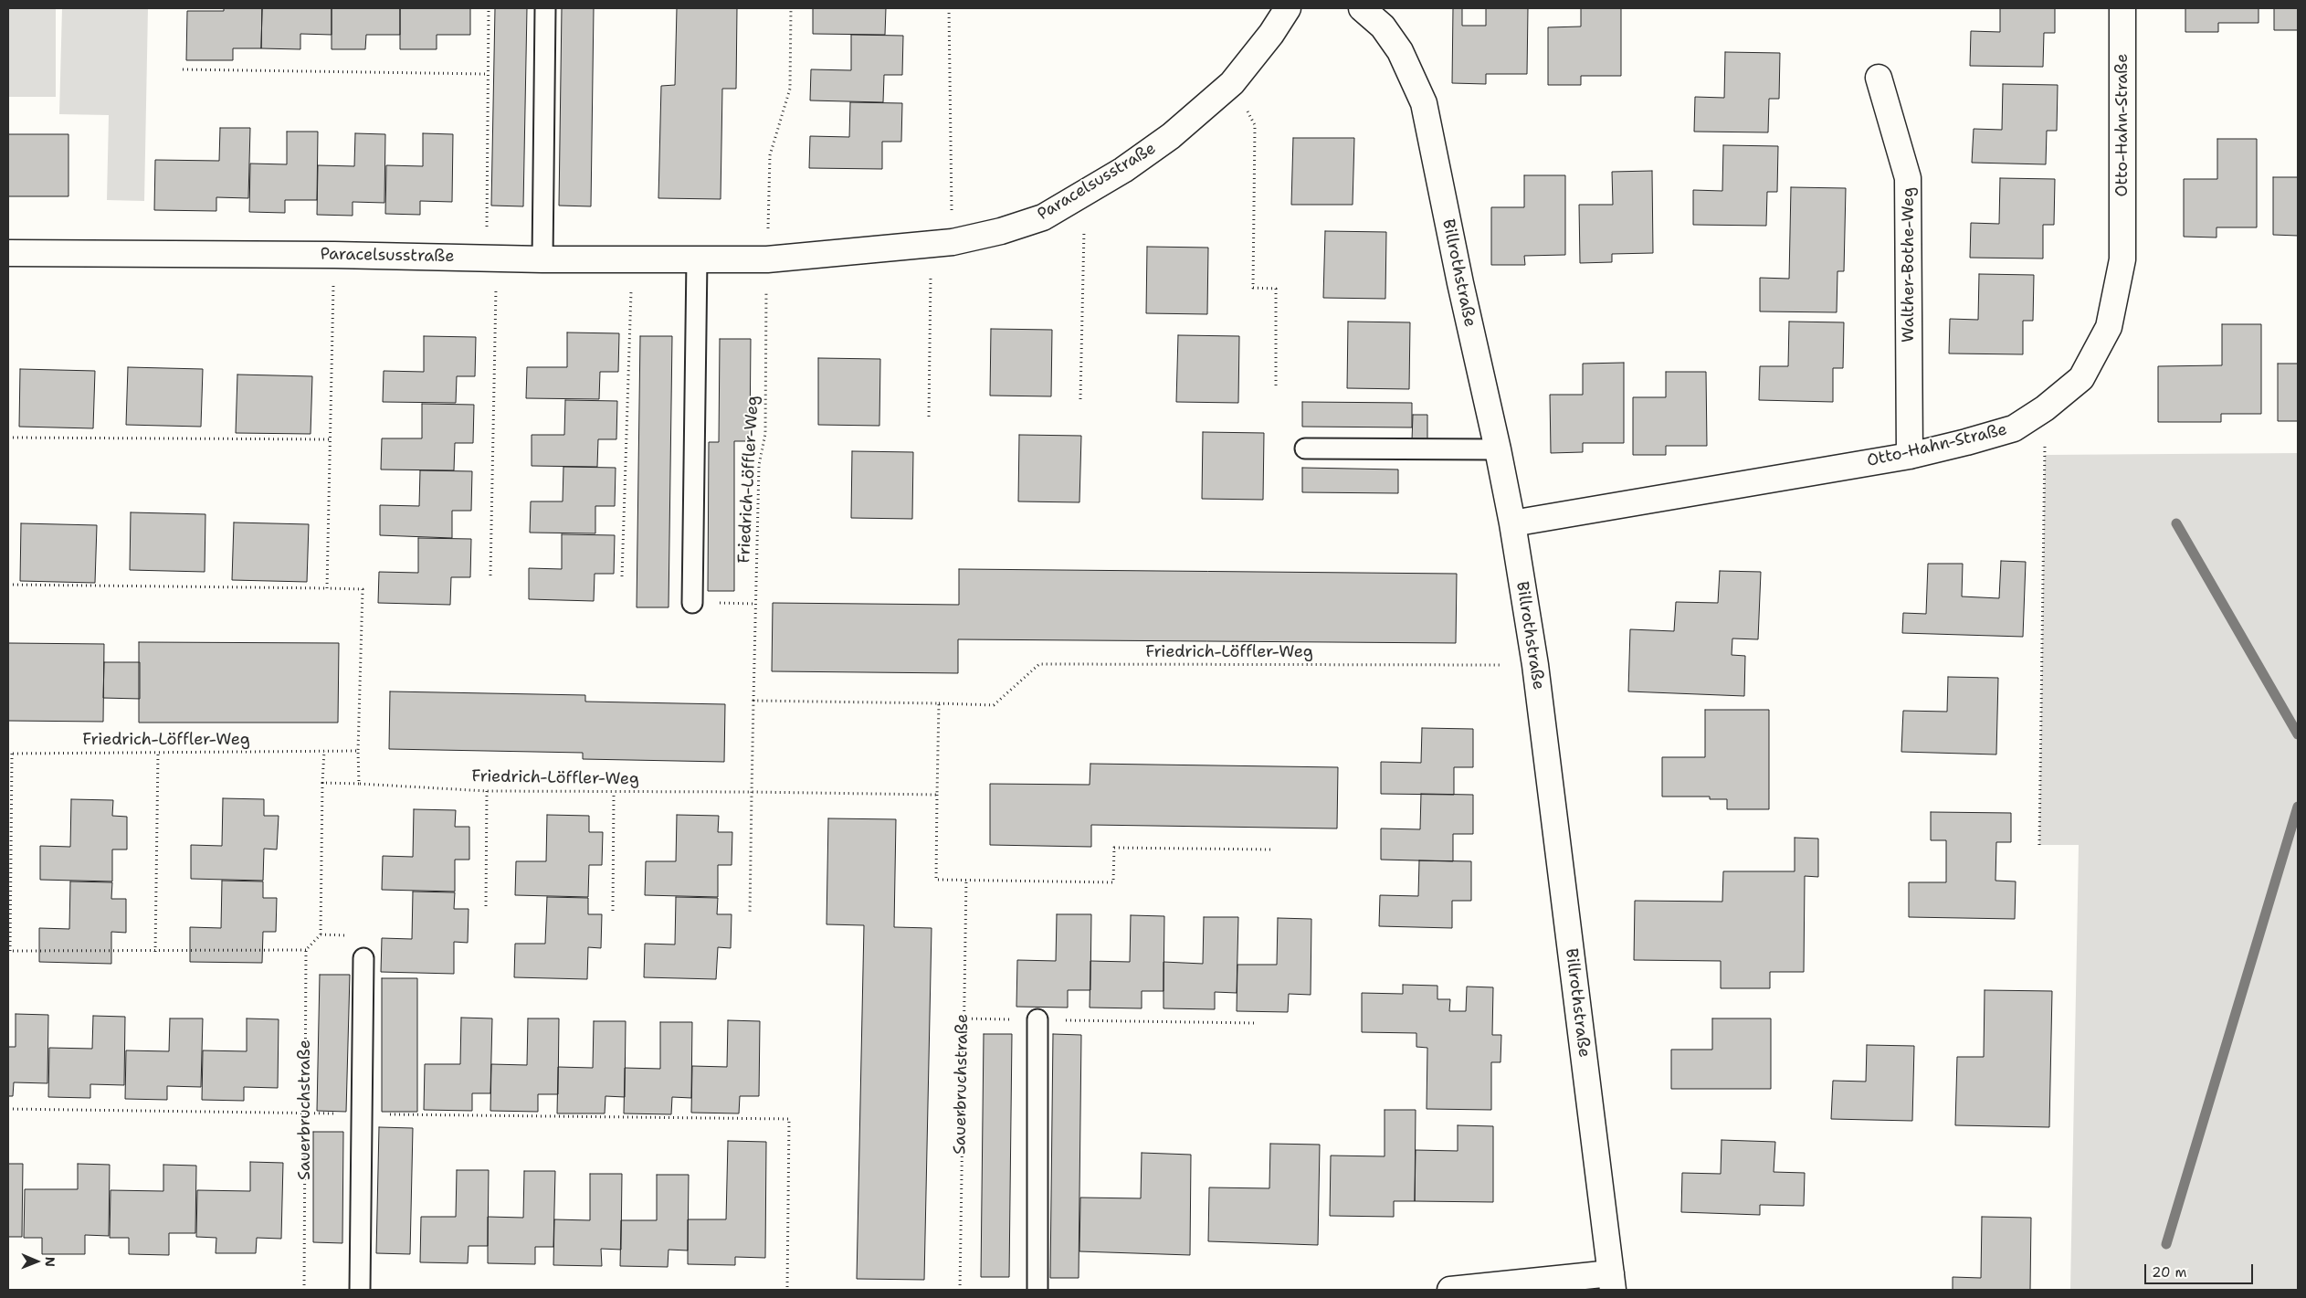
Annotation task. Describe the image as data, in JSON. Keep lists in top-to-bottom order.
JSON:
{
  "streets": {
    "street": [
      "Otto-Hahn-Straße",
      "Paracelsusstraße",
      "Walther-Bothe-Weg",
      "Billrothstraße"
    ],
    "path": ["Friedrich-Löffler-Weg", "Sauerbruchstraße"]
  },
  "crossings": [
    ["Otto-Hahn-Straße", "Walther-Bothe-Weg"],
    ["Otto-Hahn-Straße", "Billrothstraße"],
    ["Paracelsusstraße", "Friedrich-Löffler-Weg"],
    ["Billrothstraße", "Friedrich-Löffler-Weg"]
  ],
  "scale_bar": "20 m",
  "north": "right"
}
